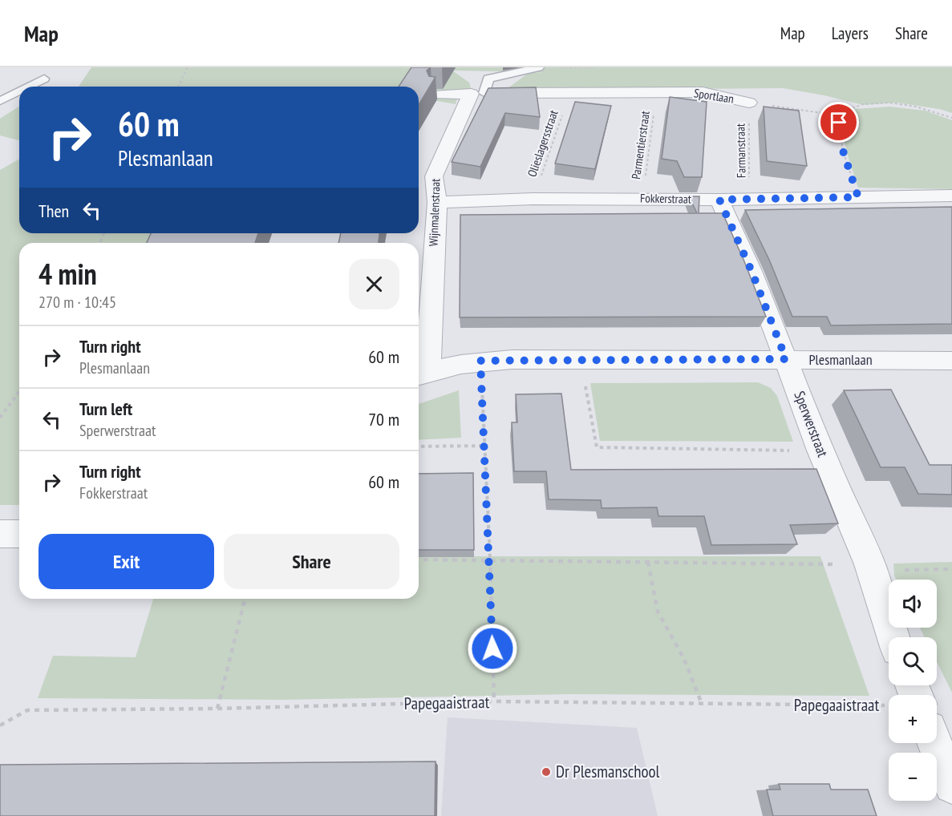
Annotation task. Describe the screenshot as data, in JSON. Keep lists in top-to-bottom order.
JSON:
{
  "streets": {
    "street": [
      "Sportlaan",
      "Fokkerstraat",
      "Wijnmalenstraat",
      "Plesmanlaan",
      "Sperwerstraat"
    ],
    "path": [
      "Olieslagersstraat",
      "Parmentierstraat",
      "Farmanstraat",
      "Papegaaistraat"
    ]
  },
  "crossings": [
    ["Sportlaan", "Olieslagersstraat"],
    ["Sportlaan", "Parmentierstraat"],
    ["Sportlaan", "Farmanstraat"],
    ["Sportlaan", "Wijnmalenstraat"],
    ["Olieslagersstraat", "Fokkerstraat"],
    ["Parmentierstraat", "Fokkerstraat"],
    ["Farmanstraat", "Fokkerstraat"],
    ["Fokkerstraat", "Wijnmalenstraat"],
    ["Fokkerstraat", "Sperwerstraat"],
    ["Wijnmalenstraat", "Plesmanlaan"],
    ["Plesmanlaan", "Sperwerstraat"]
  ],
  "places": ["Dr Plesmanschool"],
  "page": {
    "header": "Map",
    "nav": ["Map", "Layers", "Share"],
    "turn": ["60 m", "Plesmanlaan"],
    "then": "Then",
    "heading": ["4 min", "270 m · 10:45"],
    "list": [
      {
        "name": "Turn right",
        "note": "Plesmanlaan",
        "value": "60 m"
      },
      {
        "name": "Turn left",
        "note": "Sperwerstraat",
        "value": "70 m"
      },
      {
        "name": "Turn right",
        "note": "Fokkerstraat",
        "value": "60 m"
      }
    ],
    "buttons": ["Exit", "Share"],
    "map_buttons": ["+", "−"]
  }
}
